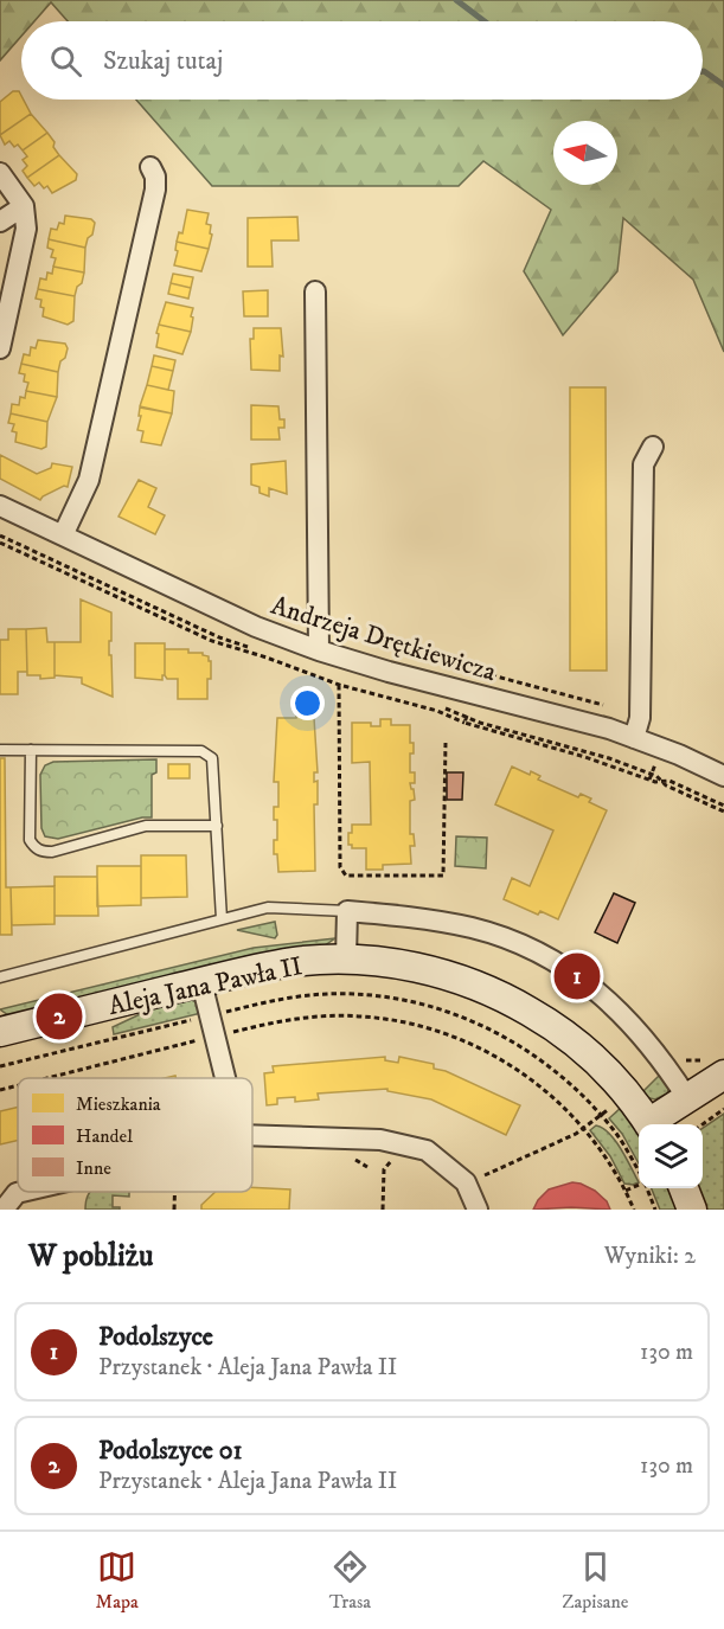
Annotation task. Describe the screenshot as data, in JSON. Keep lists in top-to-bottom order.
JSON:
{
  "streets": {
    "street": ["Andrzeja Drętkiewicza", "Aleja Jana Pawła II"]
  },
  "legend": ["Mieszkania", "Handel", "Inne"],
  "north": "left",
  "page": {
    "search": "Szukaj tutaj",
    "pins": ["1", "2"],
    "heading": ["W pobliżu", "Wyniki: 2"],
    "list": [
      {
        "mark": "1",
        "name": "Podolszyce",
        "note": "Przystanek · Aleja Jana Pawła II",
        "value": "130 m"
      },
      {
        "mark": "2",
        "name": "Podolszyce 01",
        "note": "Przystanek · Aleja Jana Pawła II",
        "value": "130 m"
      }
    ],
    "nav": ["Mapa", "Trasa", "Zapisane"]
  }
}
